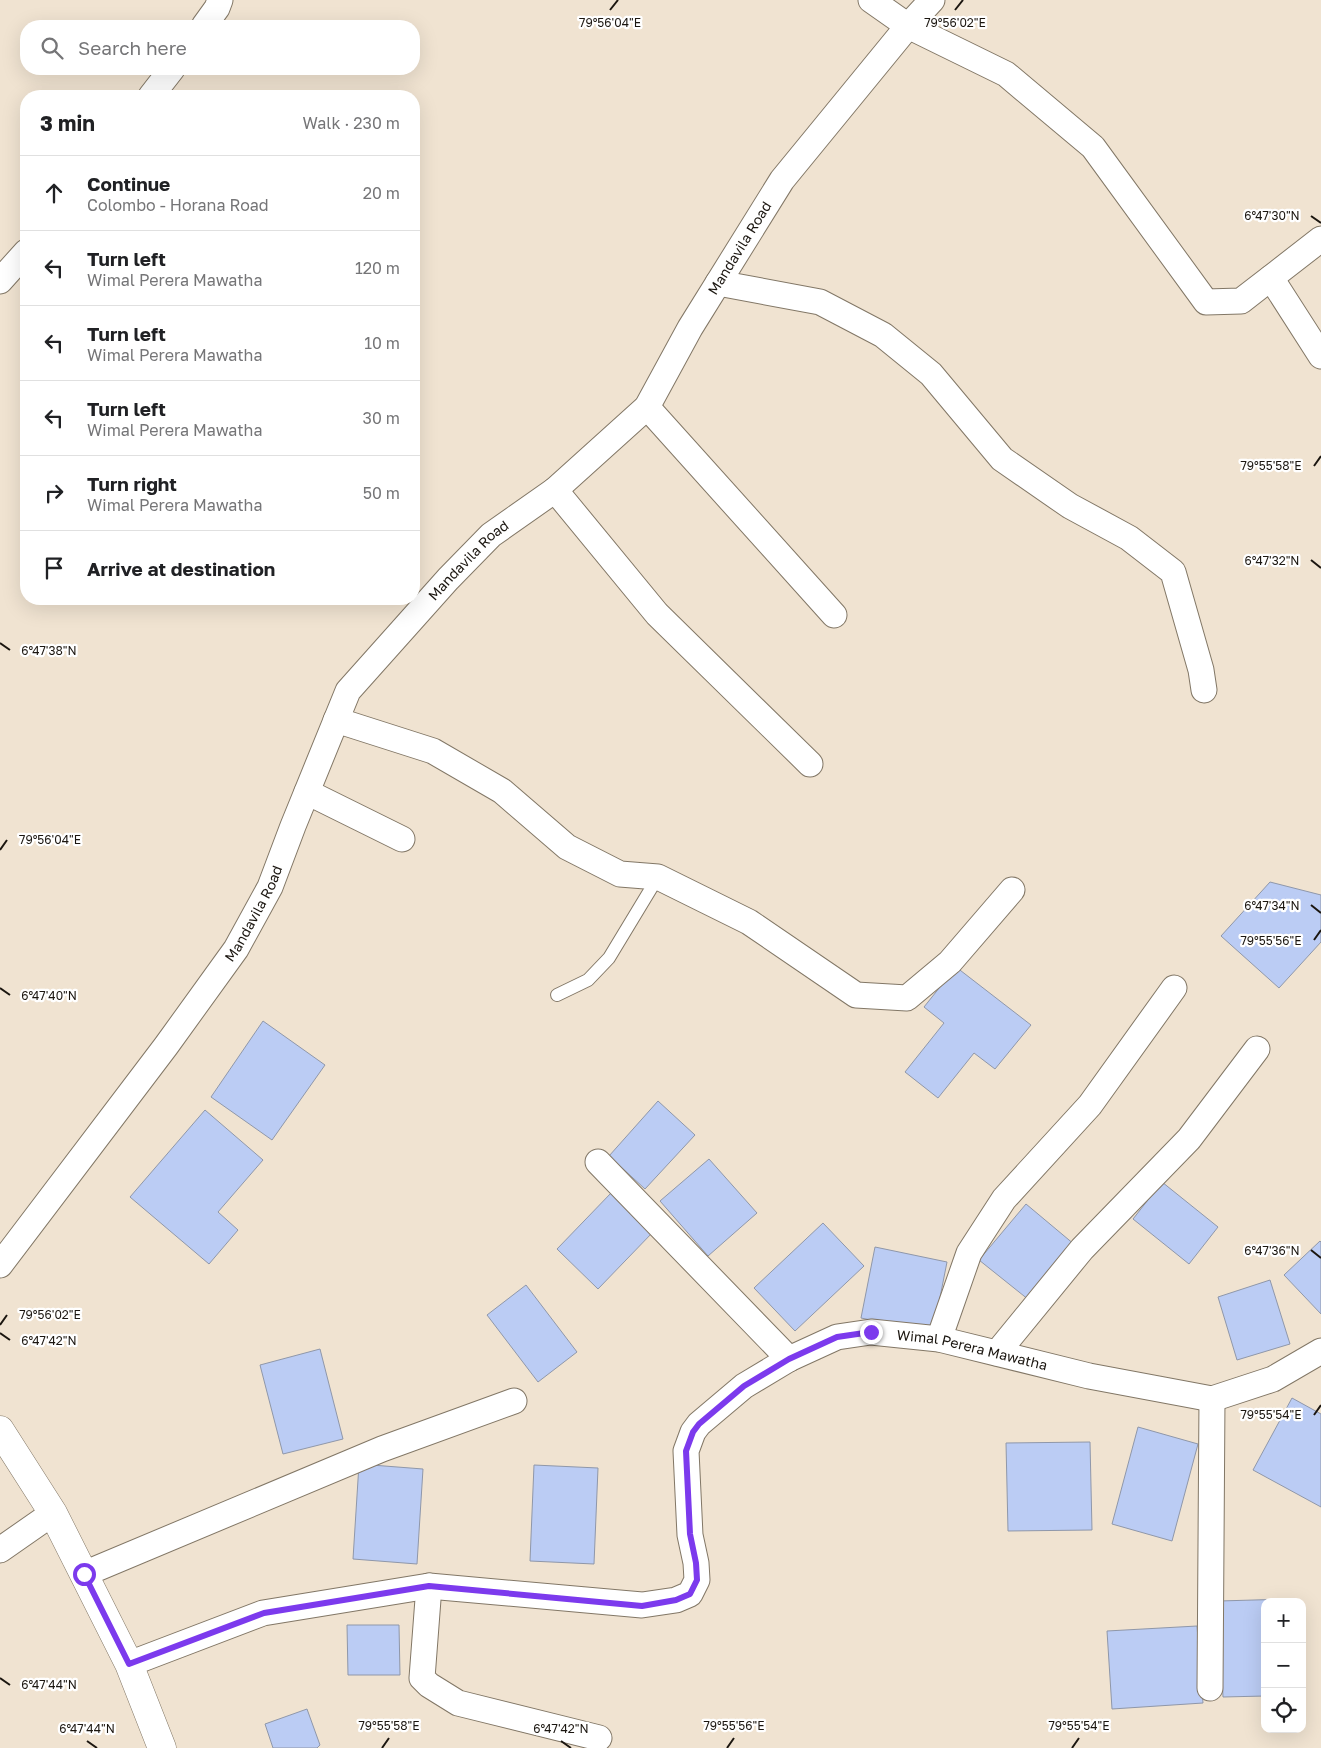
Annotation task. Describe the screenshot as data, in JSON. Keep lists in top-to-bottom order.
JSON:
{
  "streets": {
    "street": ["Mandavila Road", "Wimal Perera Mawatha"]
  },
  "page": {
    "search": "Search here",
    "heading": ["3 min", "Walk · 230 m"],
    "list": [
      ["Continue", "Colombo - Horana Road", "20 m"],
      ["Turn left", "Wimal Perera Mawatha", "120 m"],
      ["Turn left", "Wimal Perera Mawatha", "10 m"],
      ["Turn left", "Wimal Perera Mawatha", "30 m"],
      ["Turn right", "Wimal Perera Mawatha", "50 m"],
      "Arrive at destination"
    ],
    "map_buttons": ["+", "−"]
  },
  "coordinates": [
    "79°56'02\"E",
    "79°56'04\"E",
    "6°47'30\"N",
    "79°55'58\"E",
    "6°47'32\"N",
    "6°47'38\"N",
    "6°47'34\"N",
    "79°55'56\"E",
    "6°47'40\"N",
    "6°47'36\"N",
    "6°47'42\"N",
    "79°55'54\"E",
    "6°47'44\"N"
  ]
}
